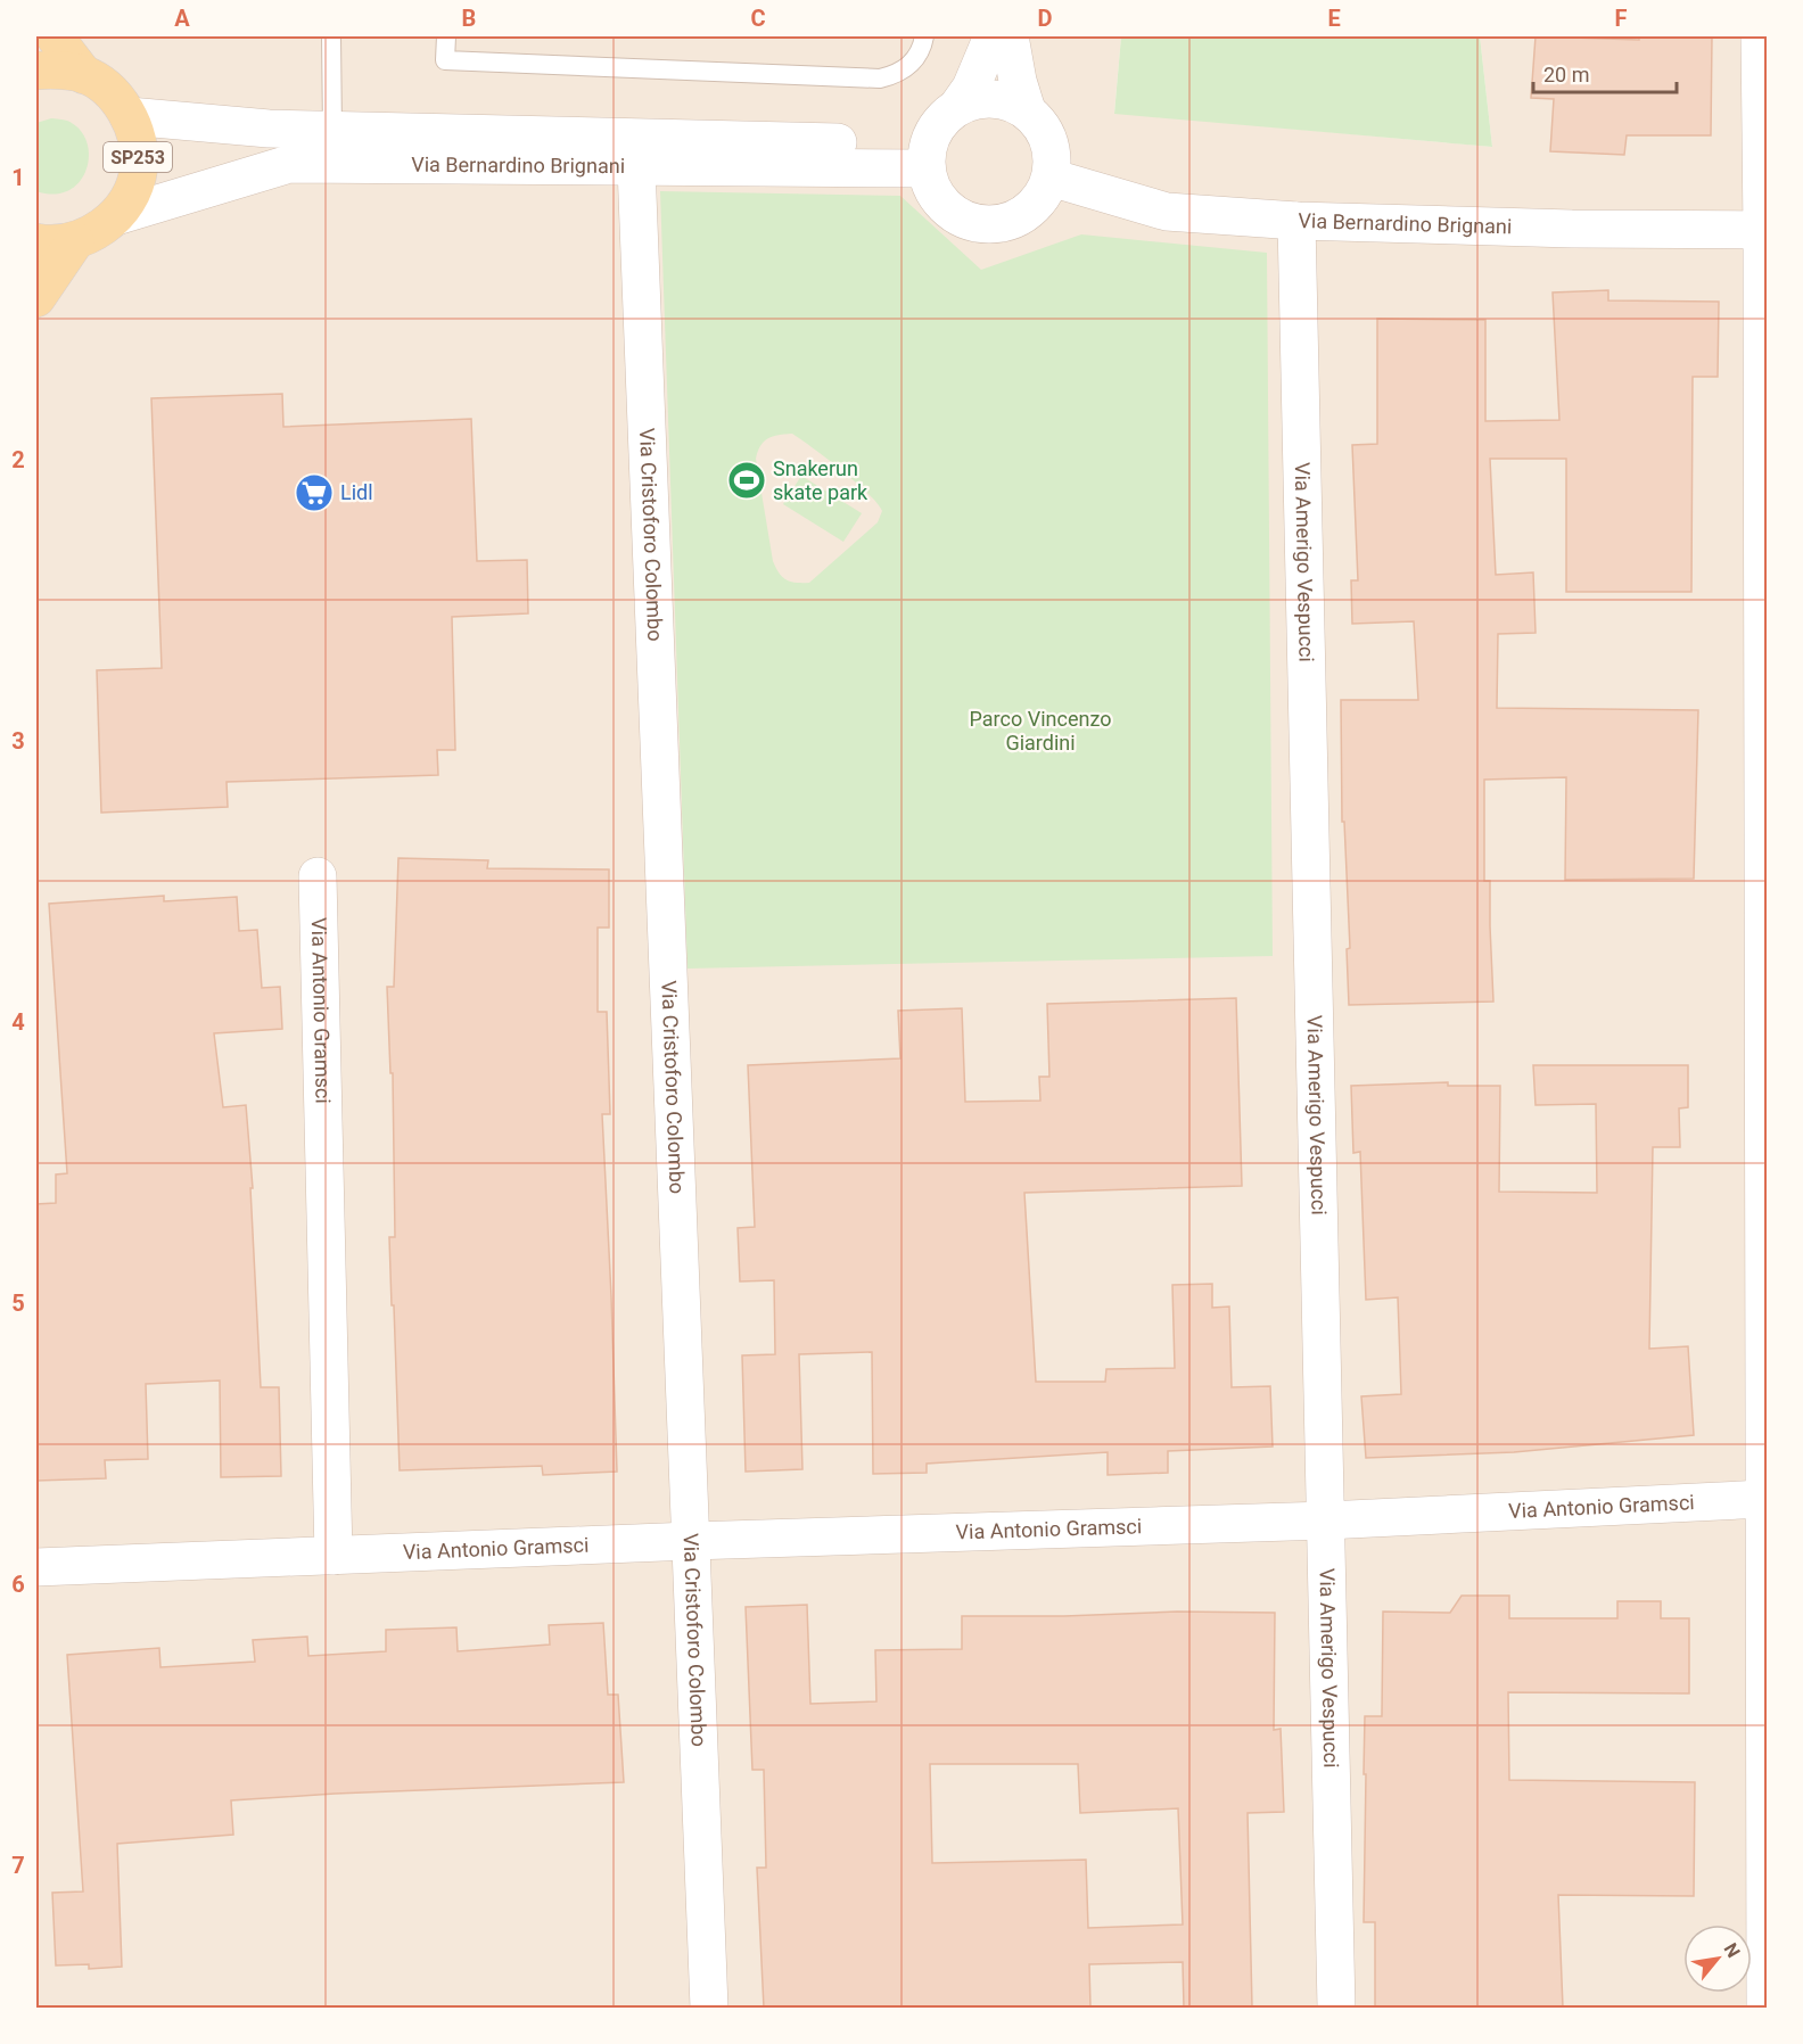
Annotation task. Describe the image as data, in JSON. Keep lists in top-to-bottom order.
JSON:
{
  "streets": {
    "main road": ["SP253"],
    "street": [
      "Via Bernardino Brignani",
      "Via Cristoforo Colombo",
      "Via Amerigo Vespucci",
      "Via Antonio Gramsci"
    ]
  },
  "crossings": [
    ["SP253", "Via Bernardino Brignani"],
    ["Via Bernardino Brignani", "Via Cristoforo Colombo"],
    ["Via Bernardino Brignani", "Via Amerigo Vespucci"],
    ["Via Cristoforo Colombo", "Via Antonio Gramsci"],
    ["Via Amerigo Vespucci", "Via Antonio Gramsci"]
  ],
  "parks": ["Parco Vincenzo Giardini"],
  "places": {
    "sports": ["Snakerun skate park"],
    "supermarket": ["Lidl"]
  },
  "scale_bar": "20 m",
  "north": "top right",
  "grid": {
    "columns": [
      "A",
      "B",
      "C",
      "D",
      "E",
      "F"
    ],
    "rows": [
      "1",
      "2",
      "3",
      "4",
      "5",
      "6",
      "7"
    ]
  }
}
